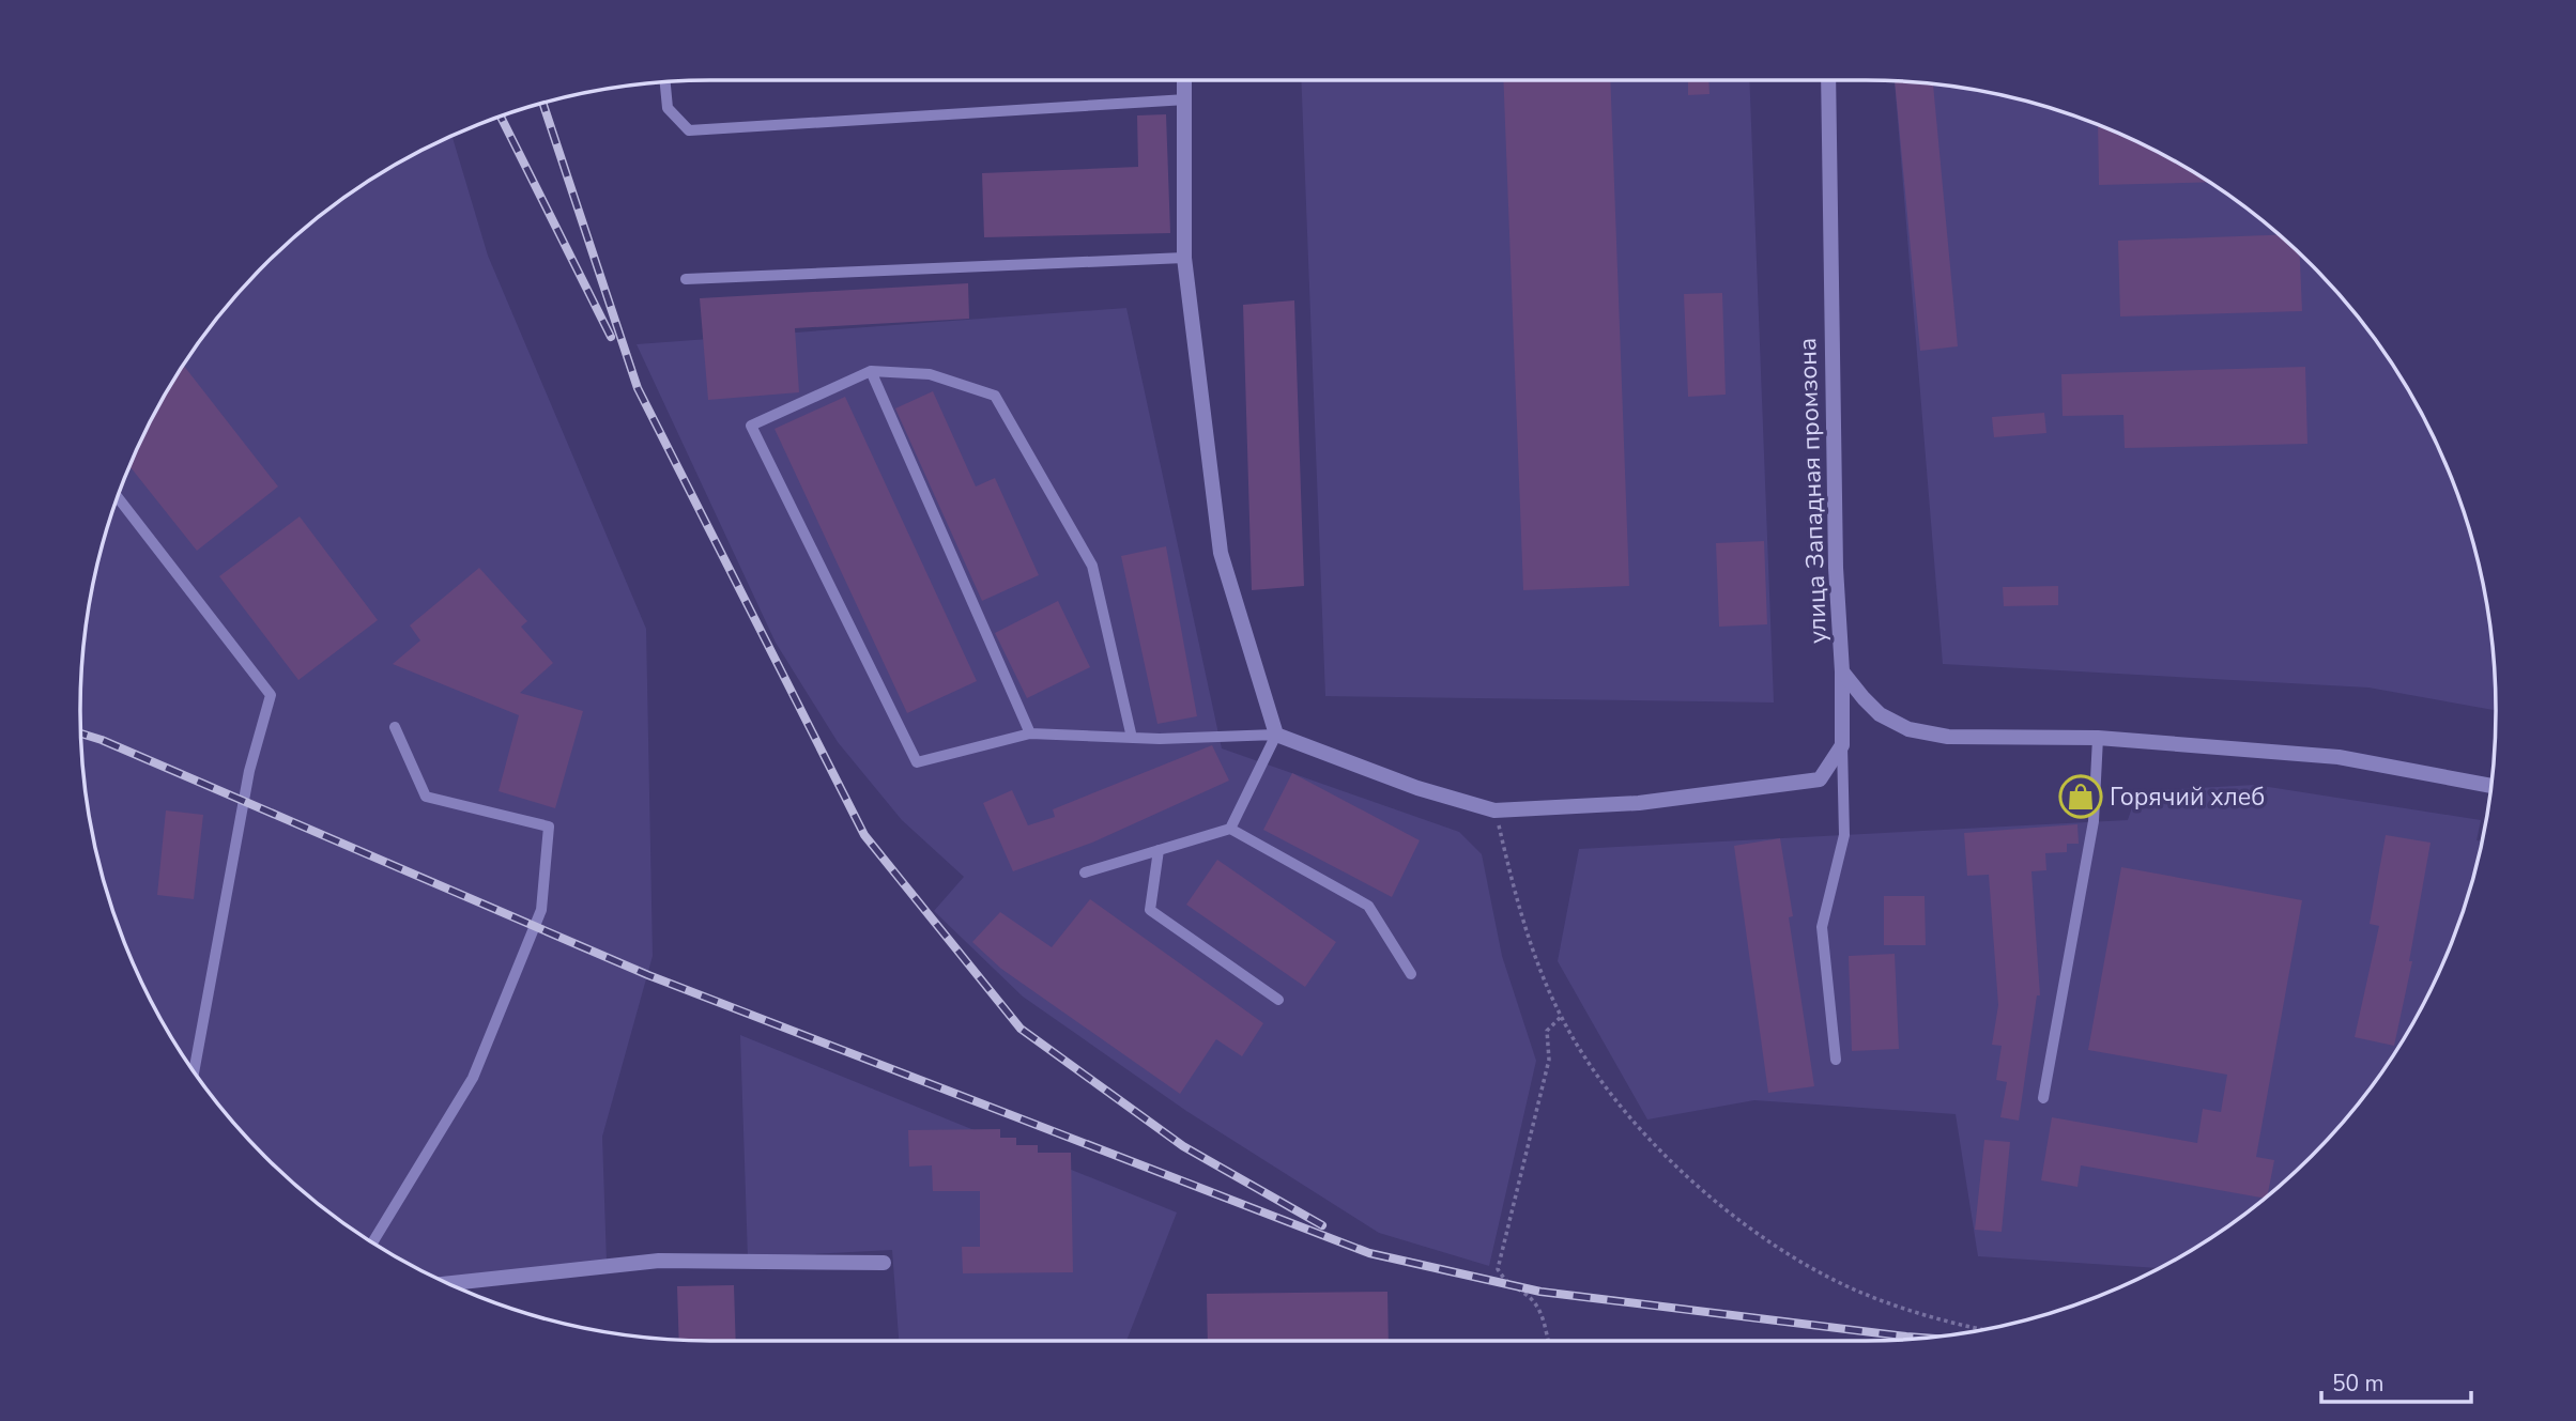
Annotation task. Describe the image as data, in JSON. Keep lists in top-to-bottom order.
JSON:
{
  "streets": {
    "street": ["улица Западная промзона"]
  },
  "places": {
    "shop": ["Горячий хлеб"]
  },
  "scale_bar": "50 m"
}
